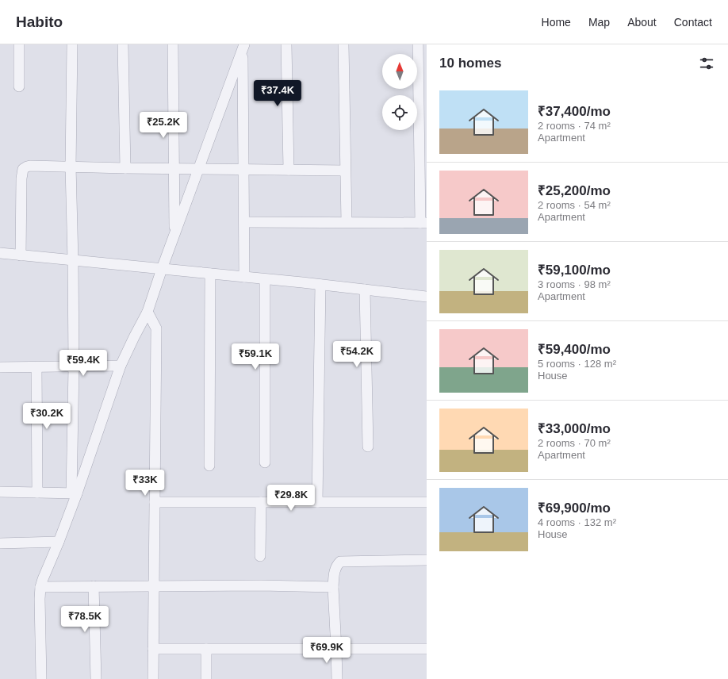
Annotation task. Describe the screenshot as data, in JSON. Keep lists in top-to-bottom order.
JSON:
{
  "north": "top",
  "page": {
    "header": "Habito",
    "nav": [
      "Home",
      "Map",
      "About",
      "Contact"
    ],
    "heading": "10 homes",
    "price": [
      "₹37.4K",
      "₹25.2K",
      "₹54.2K",
      "₹59.1K",
      "₹59.4K",
      "₹30.2K",
      "₹33K",
      "₹29.8K",
      "₹78.5K",
      "₹69.9K"
    ],
    "list": [
      {
        "name": "₹37,400/mo",
        "note": "2 rooms · 74 m² · Apartment"
      },
      {
        "name": "₹25,200/mo",
        "note": "2 rooms · 54 m² · Apartment"
      },
      {
        "name": "₹59,100/mo",
        "note": "3 rooms · 98 m² · Apartment"
      },
      {
        "name": "₹59,400/mo",
        "note": "5 rooms · 128 m² · House"
      },
      {
        "name": "₹33,000/mo",
        "note": "2 rooms · 70 m² · Apartment"
      },
      {
        "name": "₹69,900/mo",
        "note": "4 rooms · 132 m² · House"
      }
    ]
  }
}
